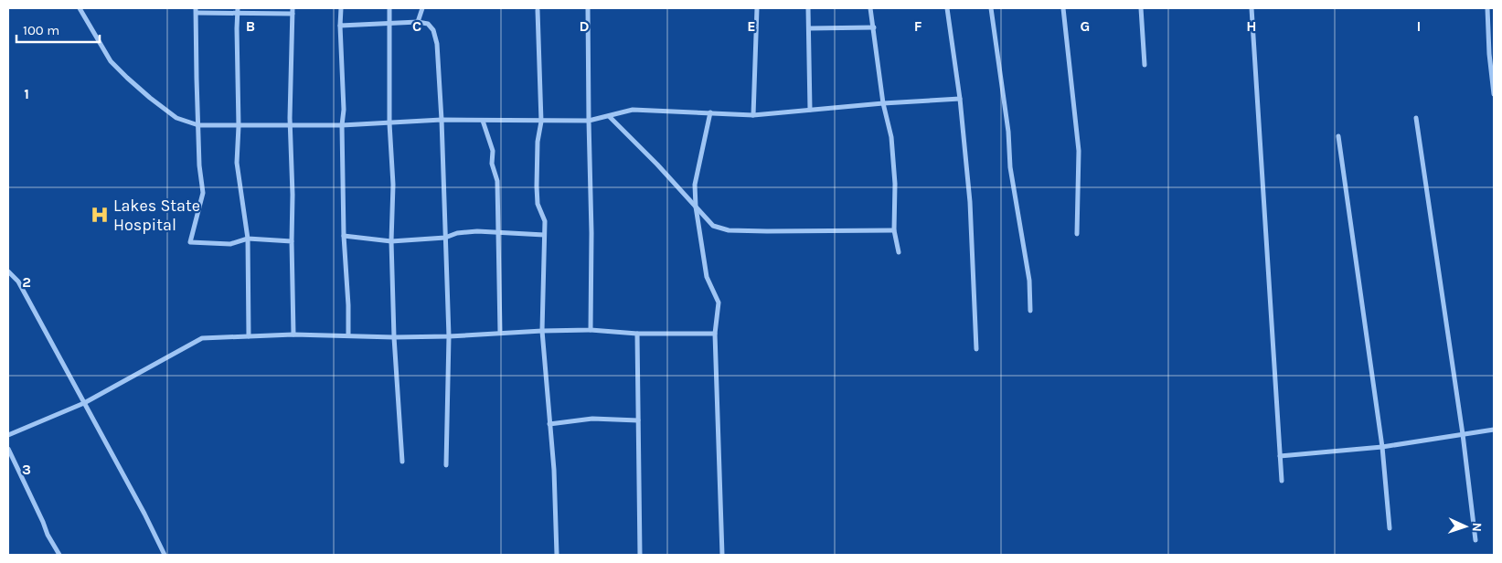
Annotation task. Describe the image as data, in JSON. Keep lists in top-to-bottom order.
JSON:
{
  "places": {
    "hospital": ["Lakes State Hospital"]
  },
  "scale_bar": "100 m",
  "north": "right",
  "grid": {
    "columns": [
      "B",
      "C",
      "D",
      "E",
      "F",
      "G",
      "H",
      "I"
    ],
    "rows": ["1", "2", "3"]
  }
}
